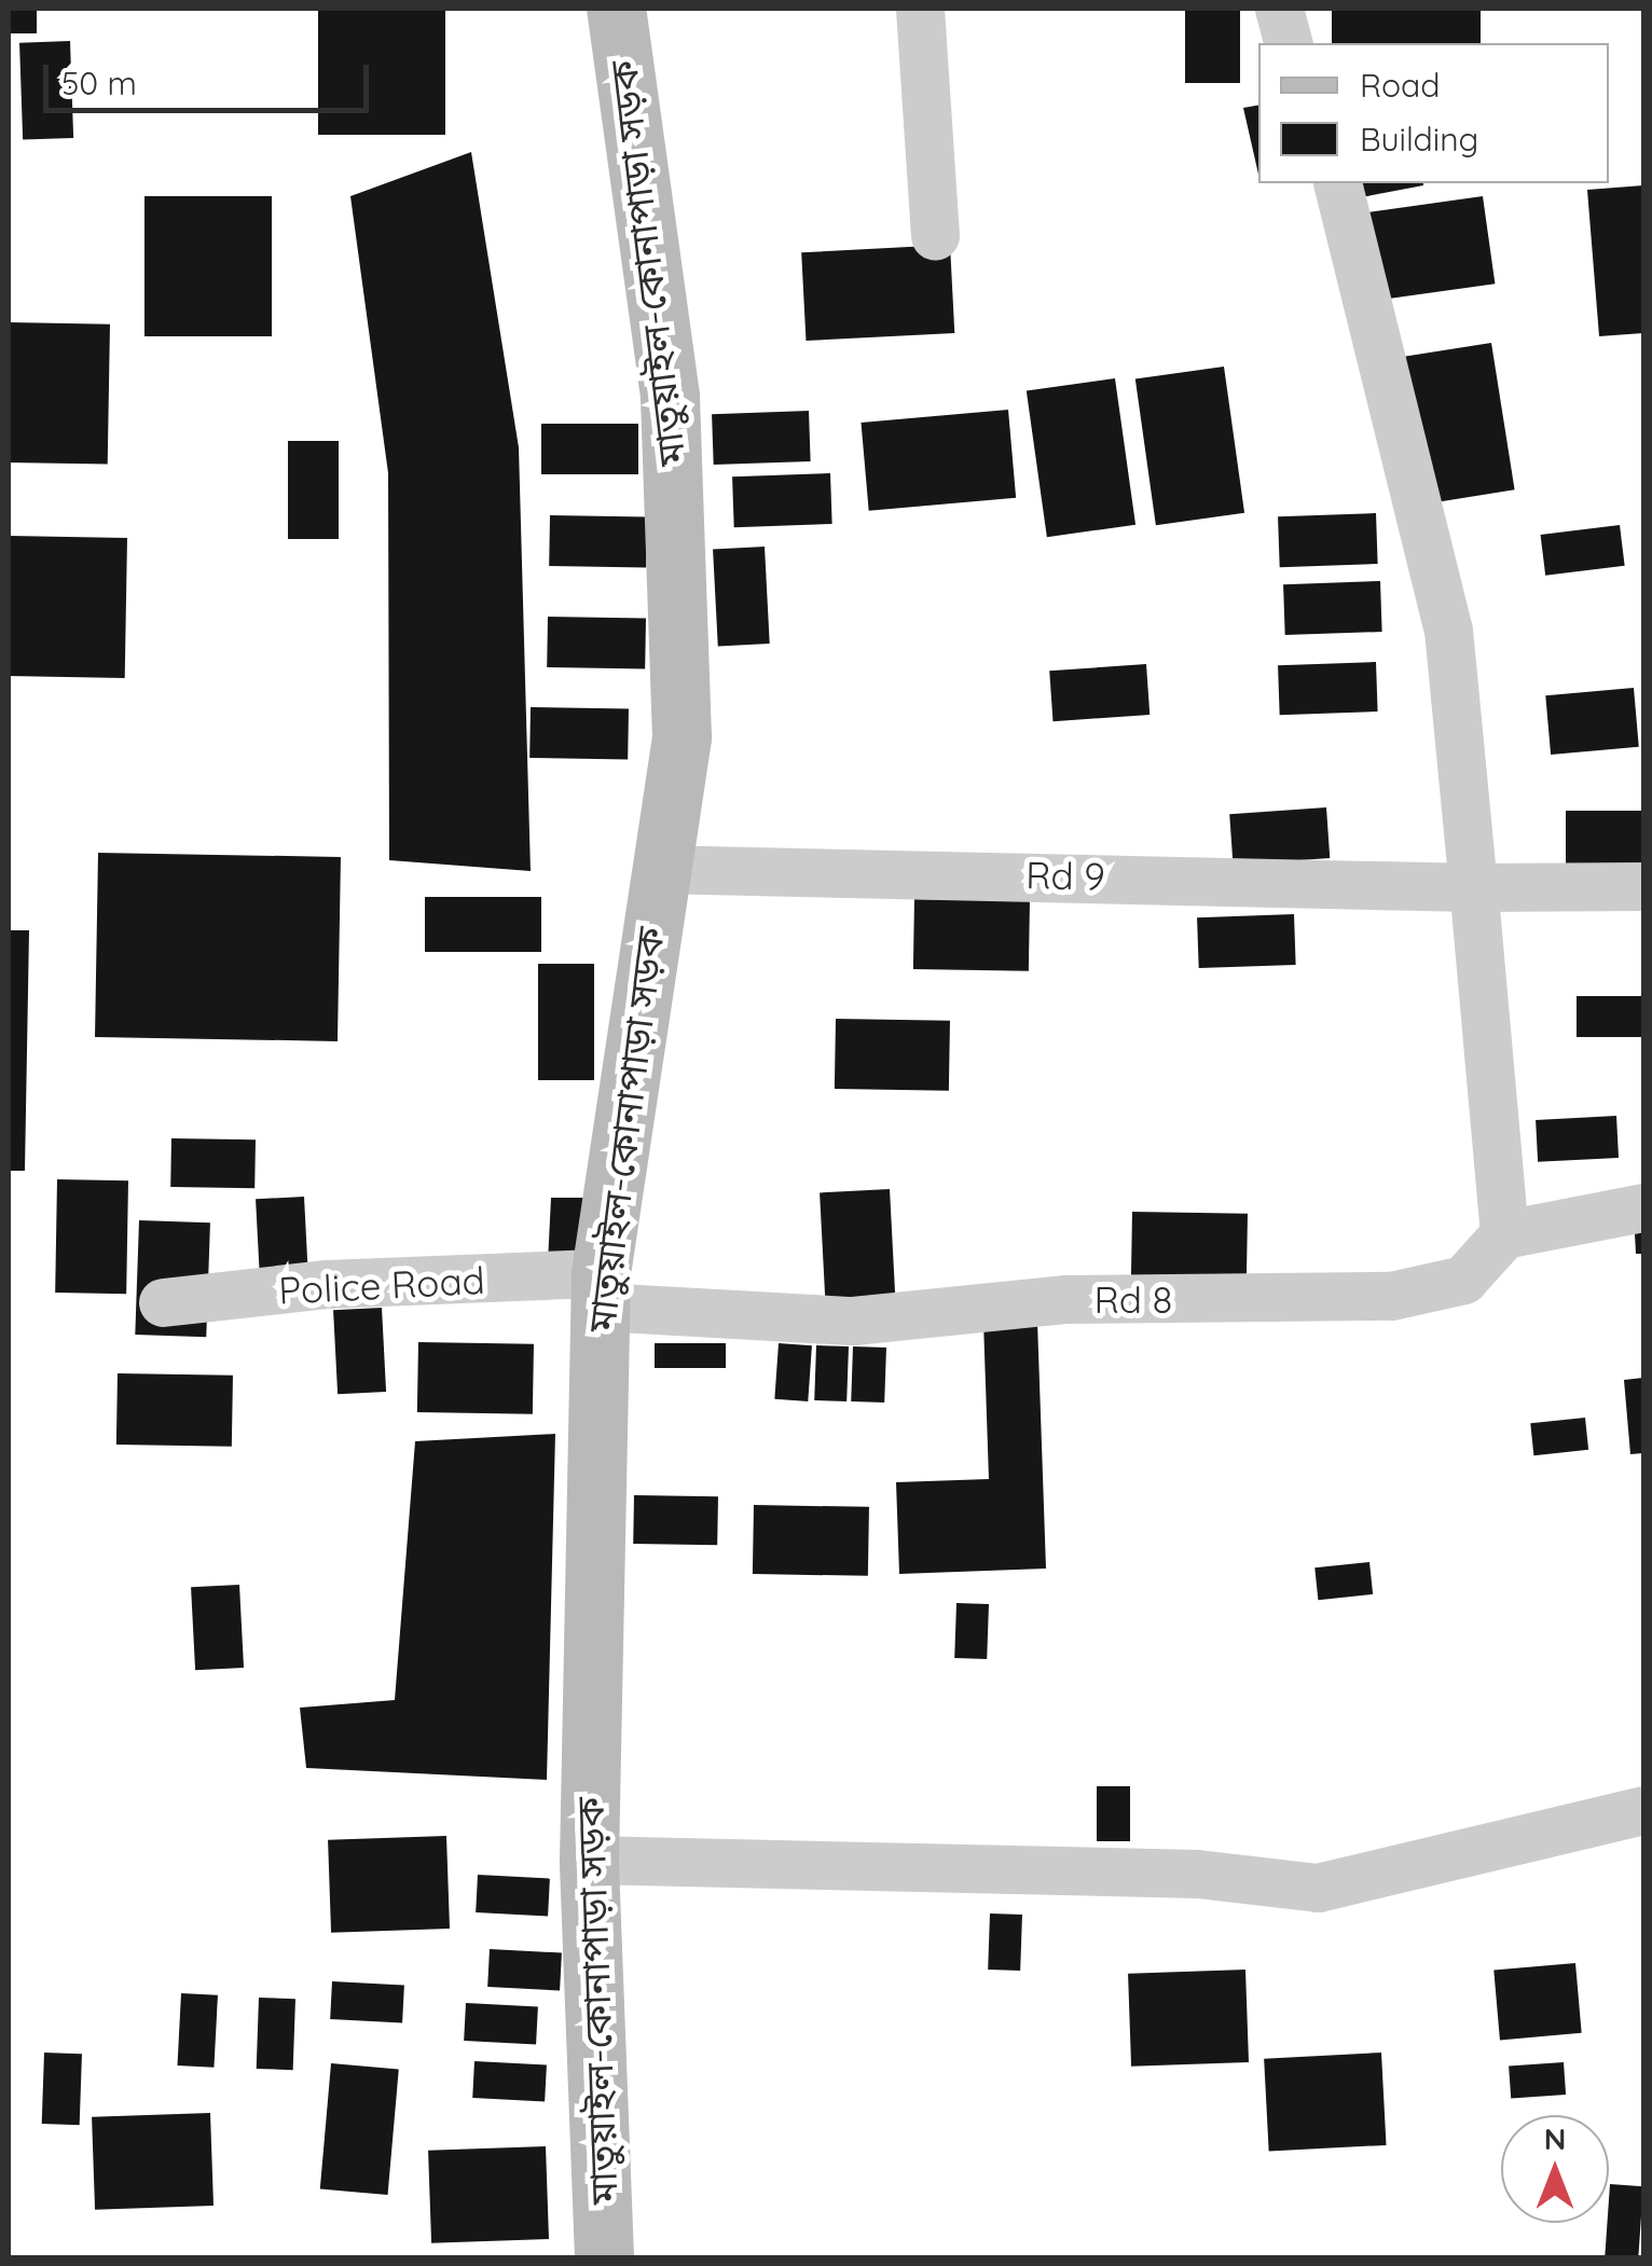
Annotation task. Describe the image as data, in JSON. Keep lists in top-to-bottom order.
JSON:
{
  "streets": {
    "main road": ["মাতুয়াইল-কোনাপাড়া সড়ক"],
    "street": ["Rd 9", "Police Road", "Rd 8"]
  },
  "crossings": [
    ["মাতুয়াইল-কোনাপাড়া সড়ক", "Rd 9"],
    ["মাতুয়াইল-কোনাপাড়া সড়ক", "Police Road"],
    ["মাতুয়াইল-কোনাপাড়া সড়ক", "Rd 8"],
    ["Police Road", "Rd 8"]
  ],
  "legend": ["Road", "Building"],
  "scale_bar": "50 m",
  "north": "top"
}
